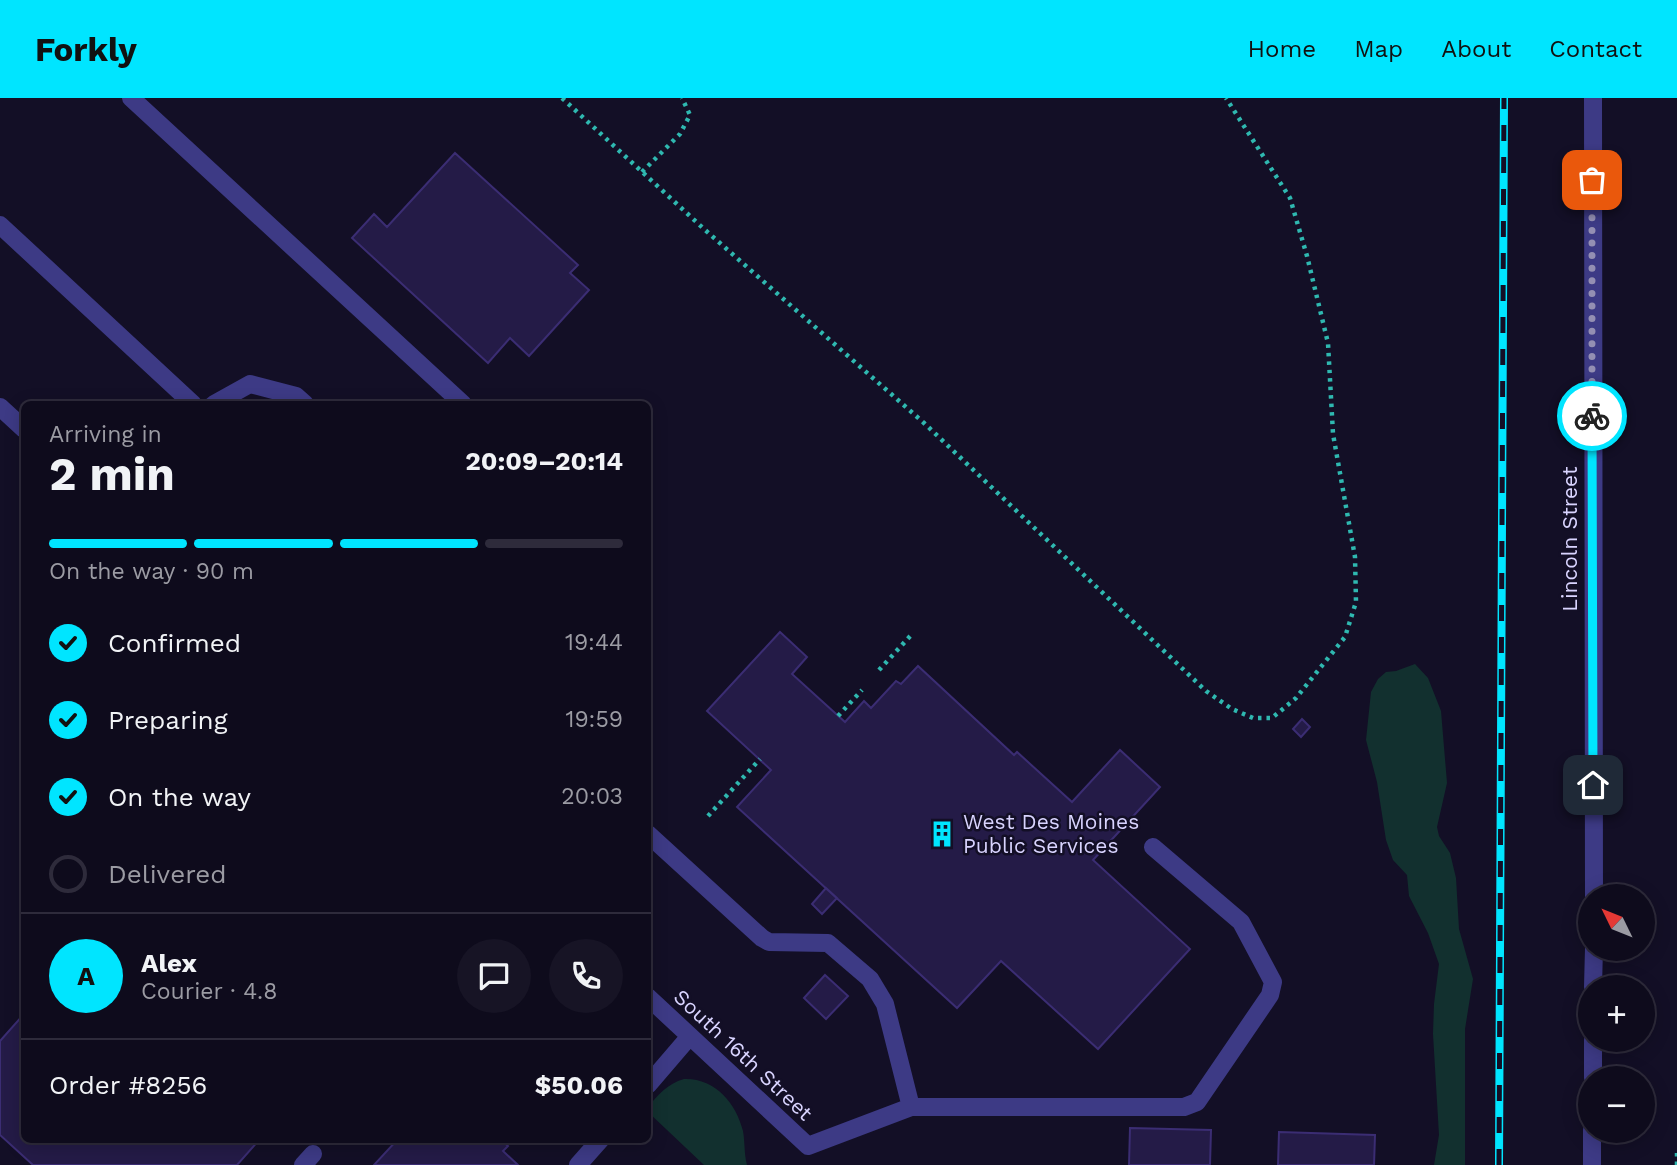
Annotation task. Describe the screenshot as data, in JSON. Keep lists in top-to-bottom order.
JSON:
{
  "streets": {
    "street": ["Lincoln Street", "South 16th Street"]
  },
  "places": {
    "building": ["West Des Moines Public Services"]
  },
  "north": "top left",
  "page": {
    "header": "Forkly",
    "nav": [
      "Home",
      "Map",
      "About",
      "Contact"
    ],
    "heading": ["2 min", "Arriving in", "20:09–20:14"],
    "panel": [
      "Alex",
      "Courier · 4.8",
      "Order #8256",
      "$50.06"
    ],
    "bar": "On the way · 90 m",
    "list": [
      ["Confirmed", "19:44"],
      ["Preparing", "19:59"],
      ["On the way", "20:03"],
      "Delivered"
    ],
    "map_buttons": ["+", "−"],
    "round": "A"
  }
}
